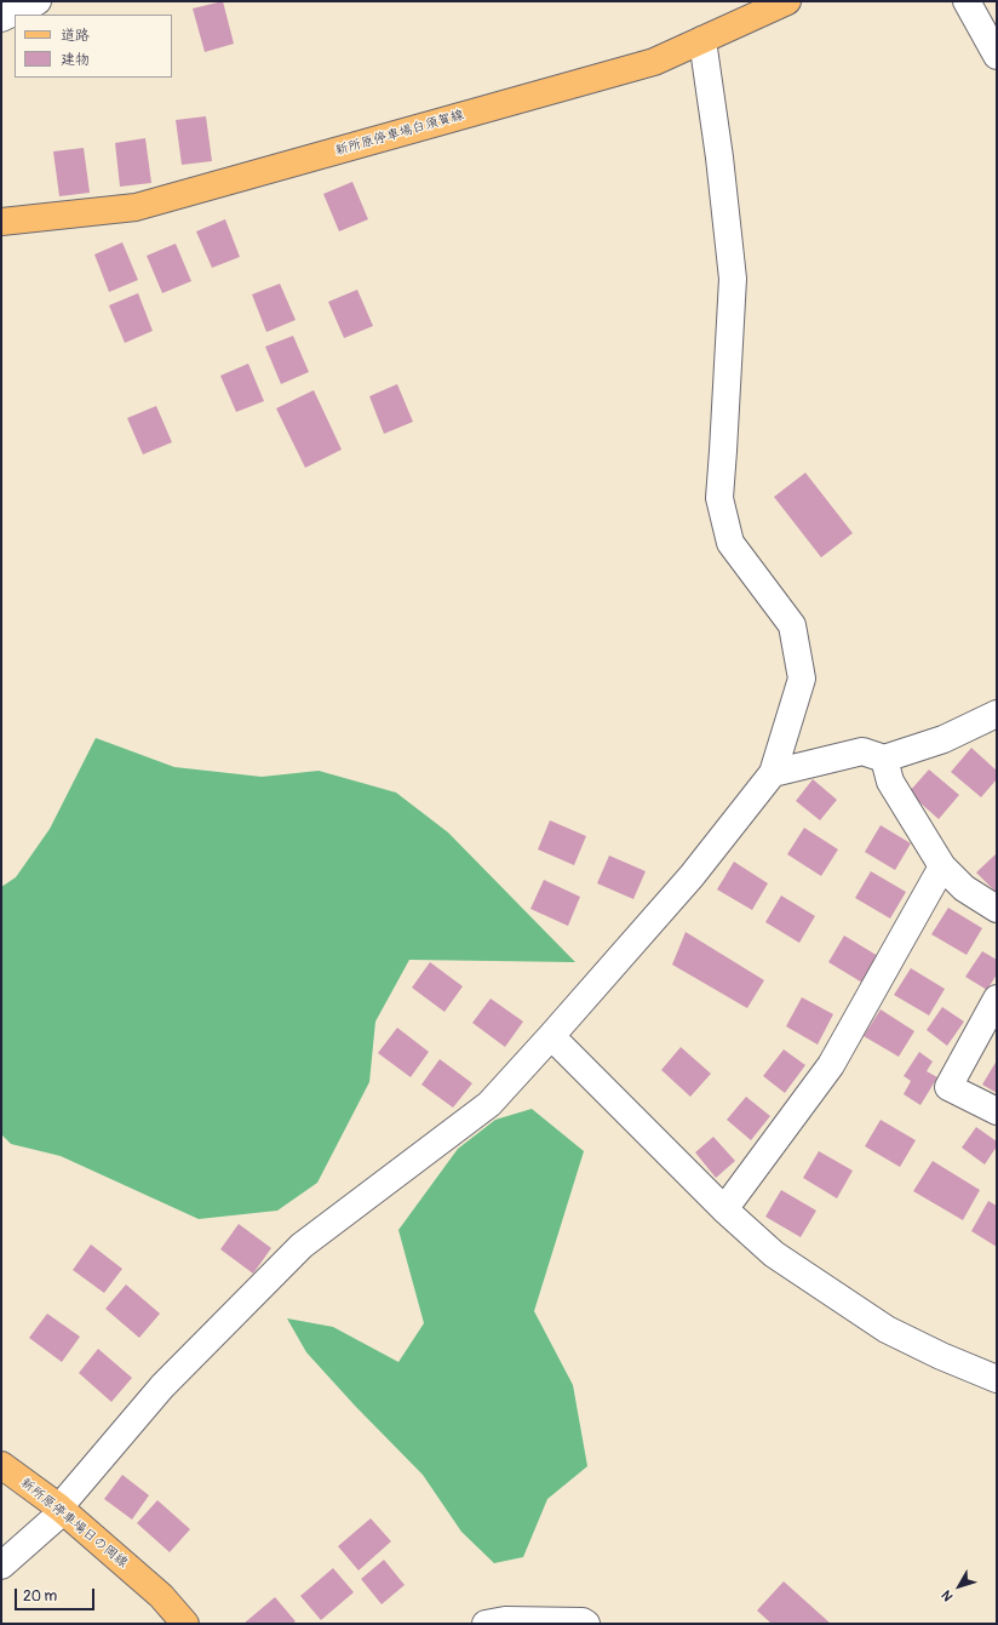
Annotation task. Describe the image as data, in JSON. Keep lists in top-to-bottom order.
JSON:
{
  "streets": {
    "main road": ["新所原停車場白須賀線", "新所原停車場日の岡線"]
  },
  "legend": ["道路", "建物"],
  "scale_bar": "20 m",
  "north": "bottom left"
}
